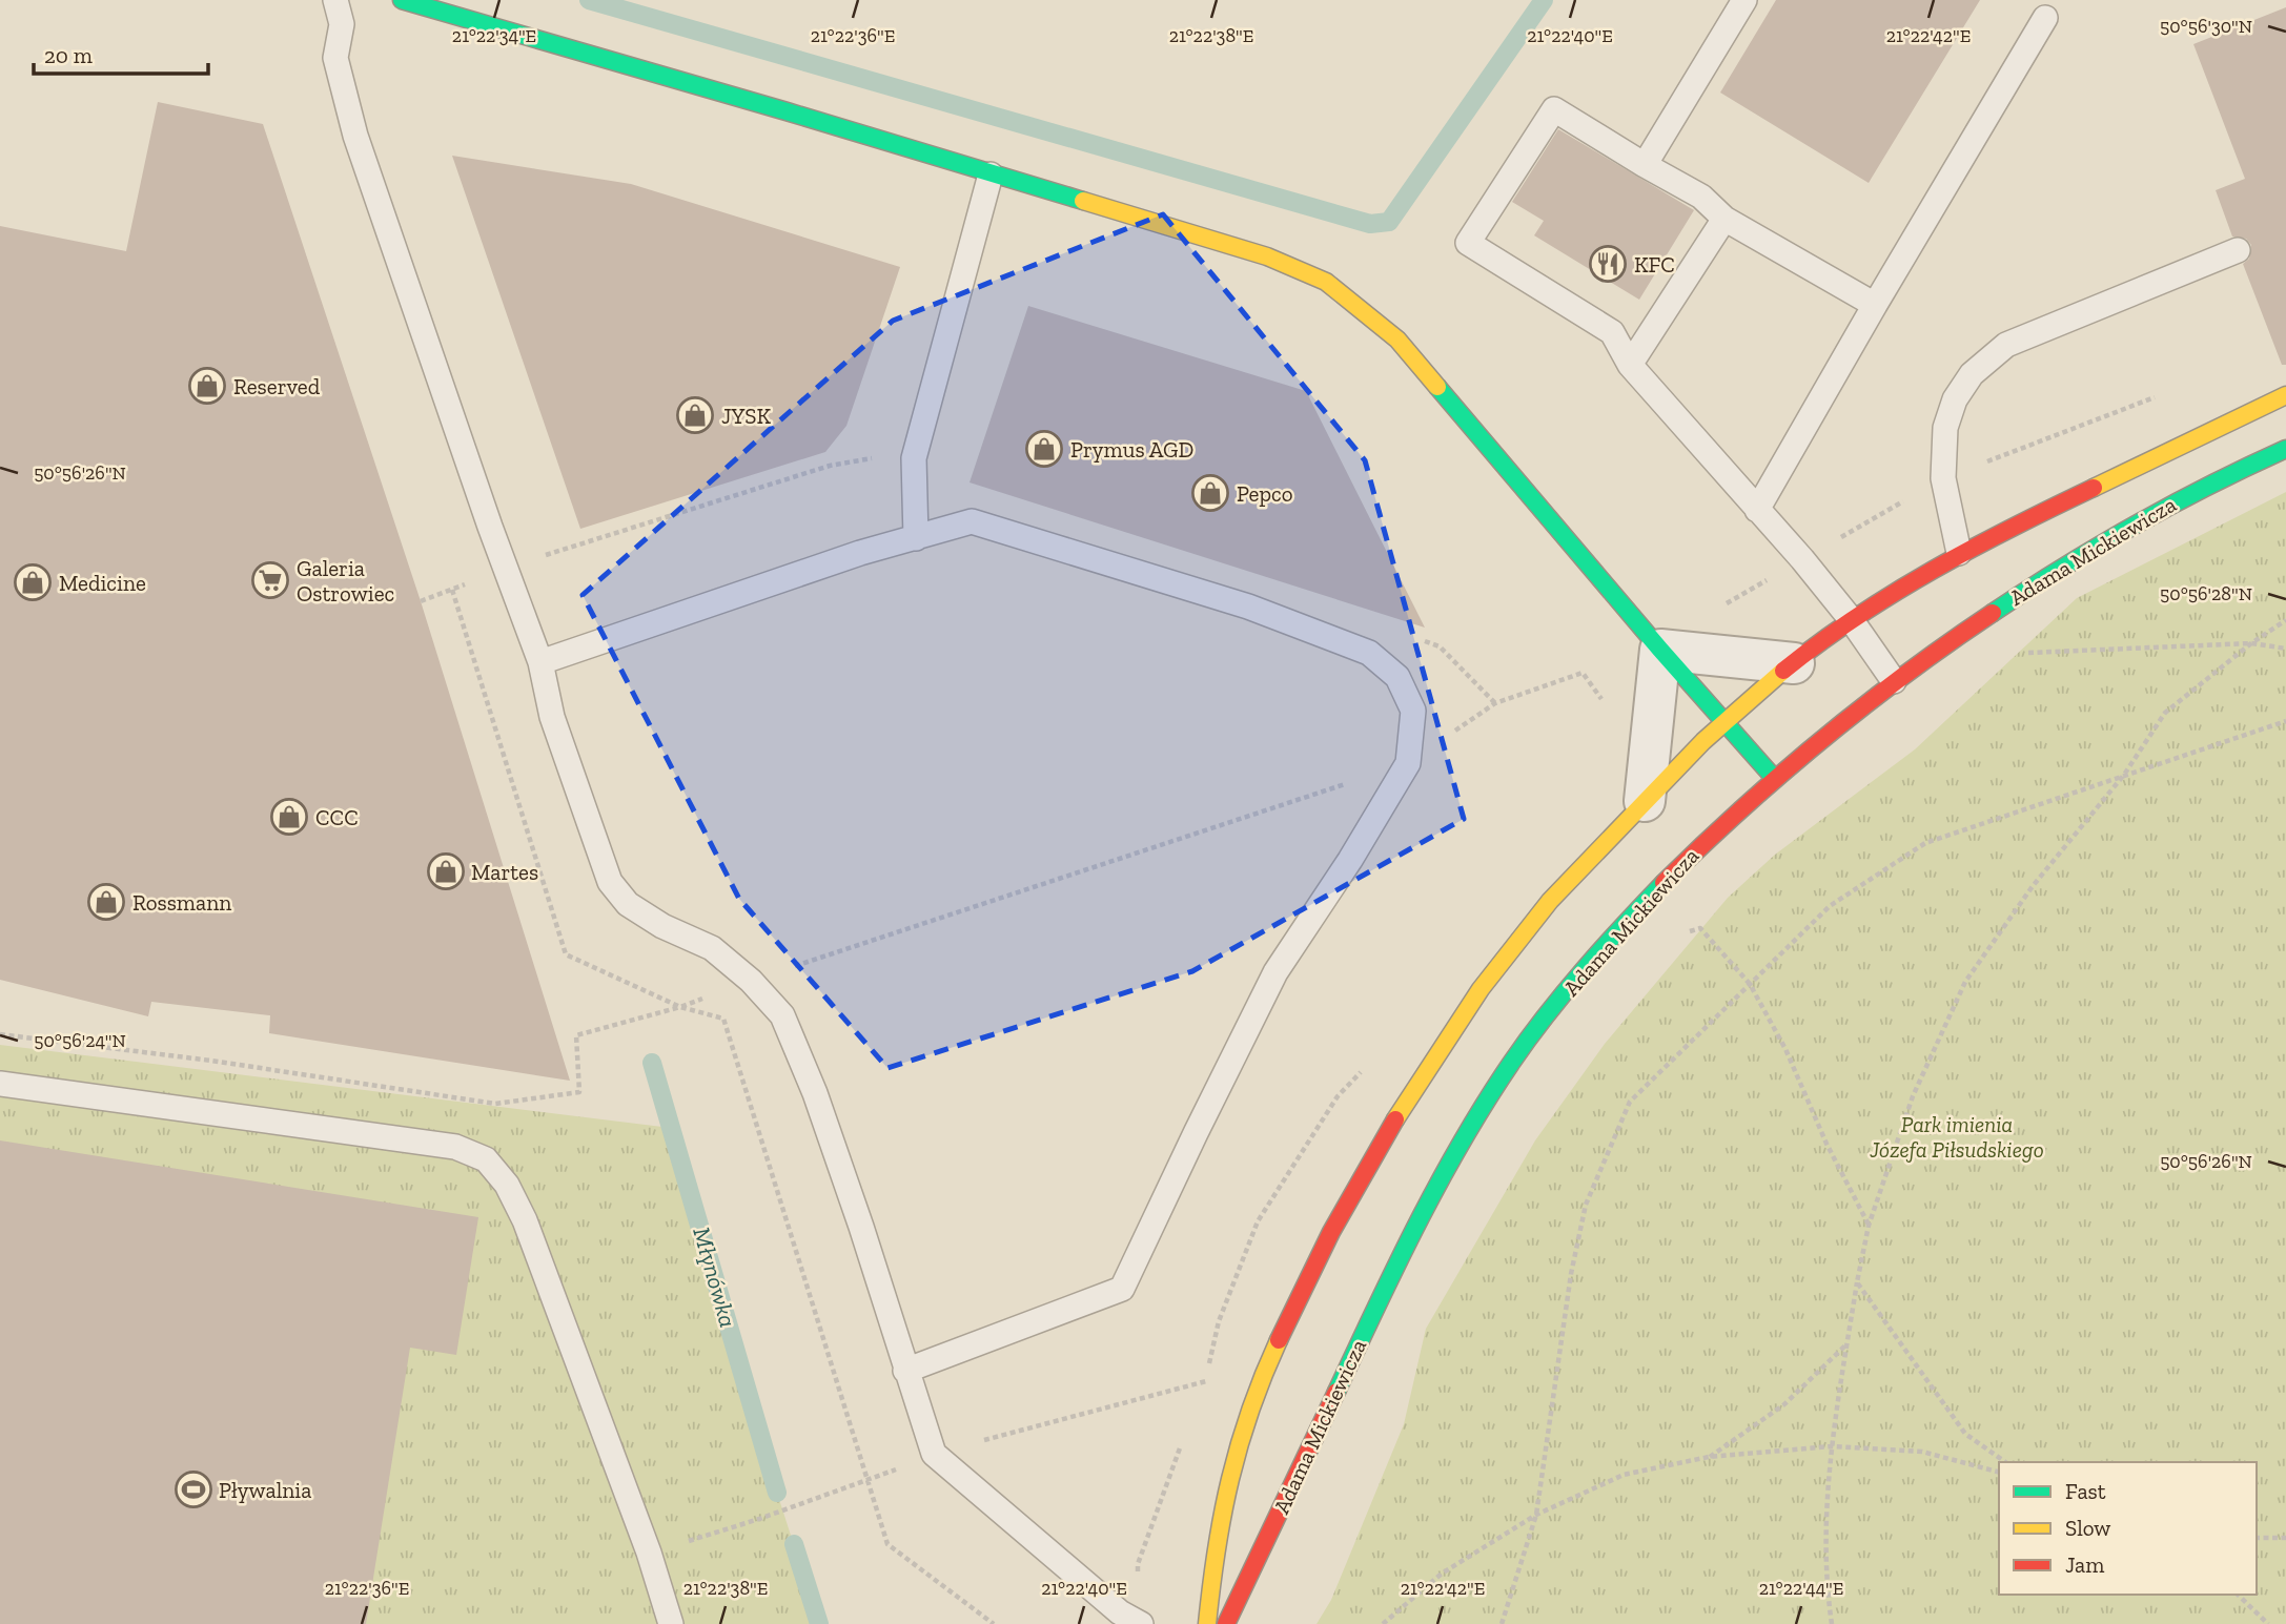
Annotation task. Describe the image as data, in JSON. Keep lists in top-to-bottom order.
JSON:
{
  "streets": {
    "street": ["Adama Mickiewicza"]
  },
  "water": ["Młynówka"],
  "parks": ["Park imienia Józefa Piłsudskiego"],
  "places": {
    "restaurant": ["KFC"],
    "shop": [
      "Reserved",
      "JYSK",
      "Prymus AGD",
      "Pepco",
      "Medicine",
      "CCC",
      "Martes",
      "Rossmann"
    ],
    "supermarket": ["Galeria Ostrowiec"],
    "sports": ["Pływalnia"]
  },
  "legend": ["Fast", "Slow", "Jam"],
  "scale_bar": "20 m",
  "coordinates": [
    "50°56'30\"N",
    "21°22'34\"E",
    "21°22'36\"E",
    "21°22'38\"E",
    "21°22'40\"E",
    "21°22'42\"E",
    "50°56'26\"N",
    "50°56'28\"N",
    "50°56'24\"N",
    "21°22'44\"E"
  ]
}
